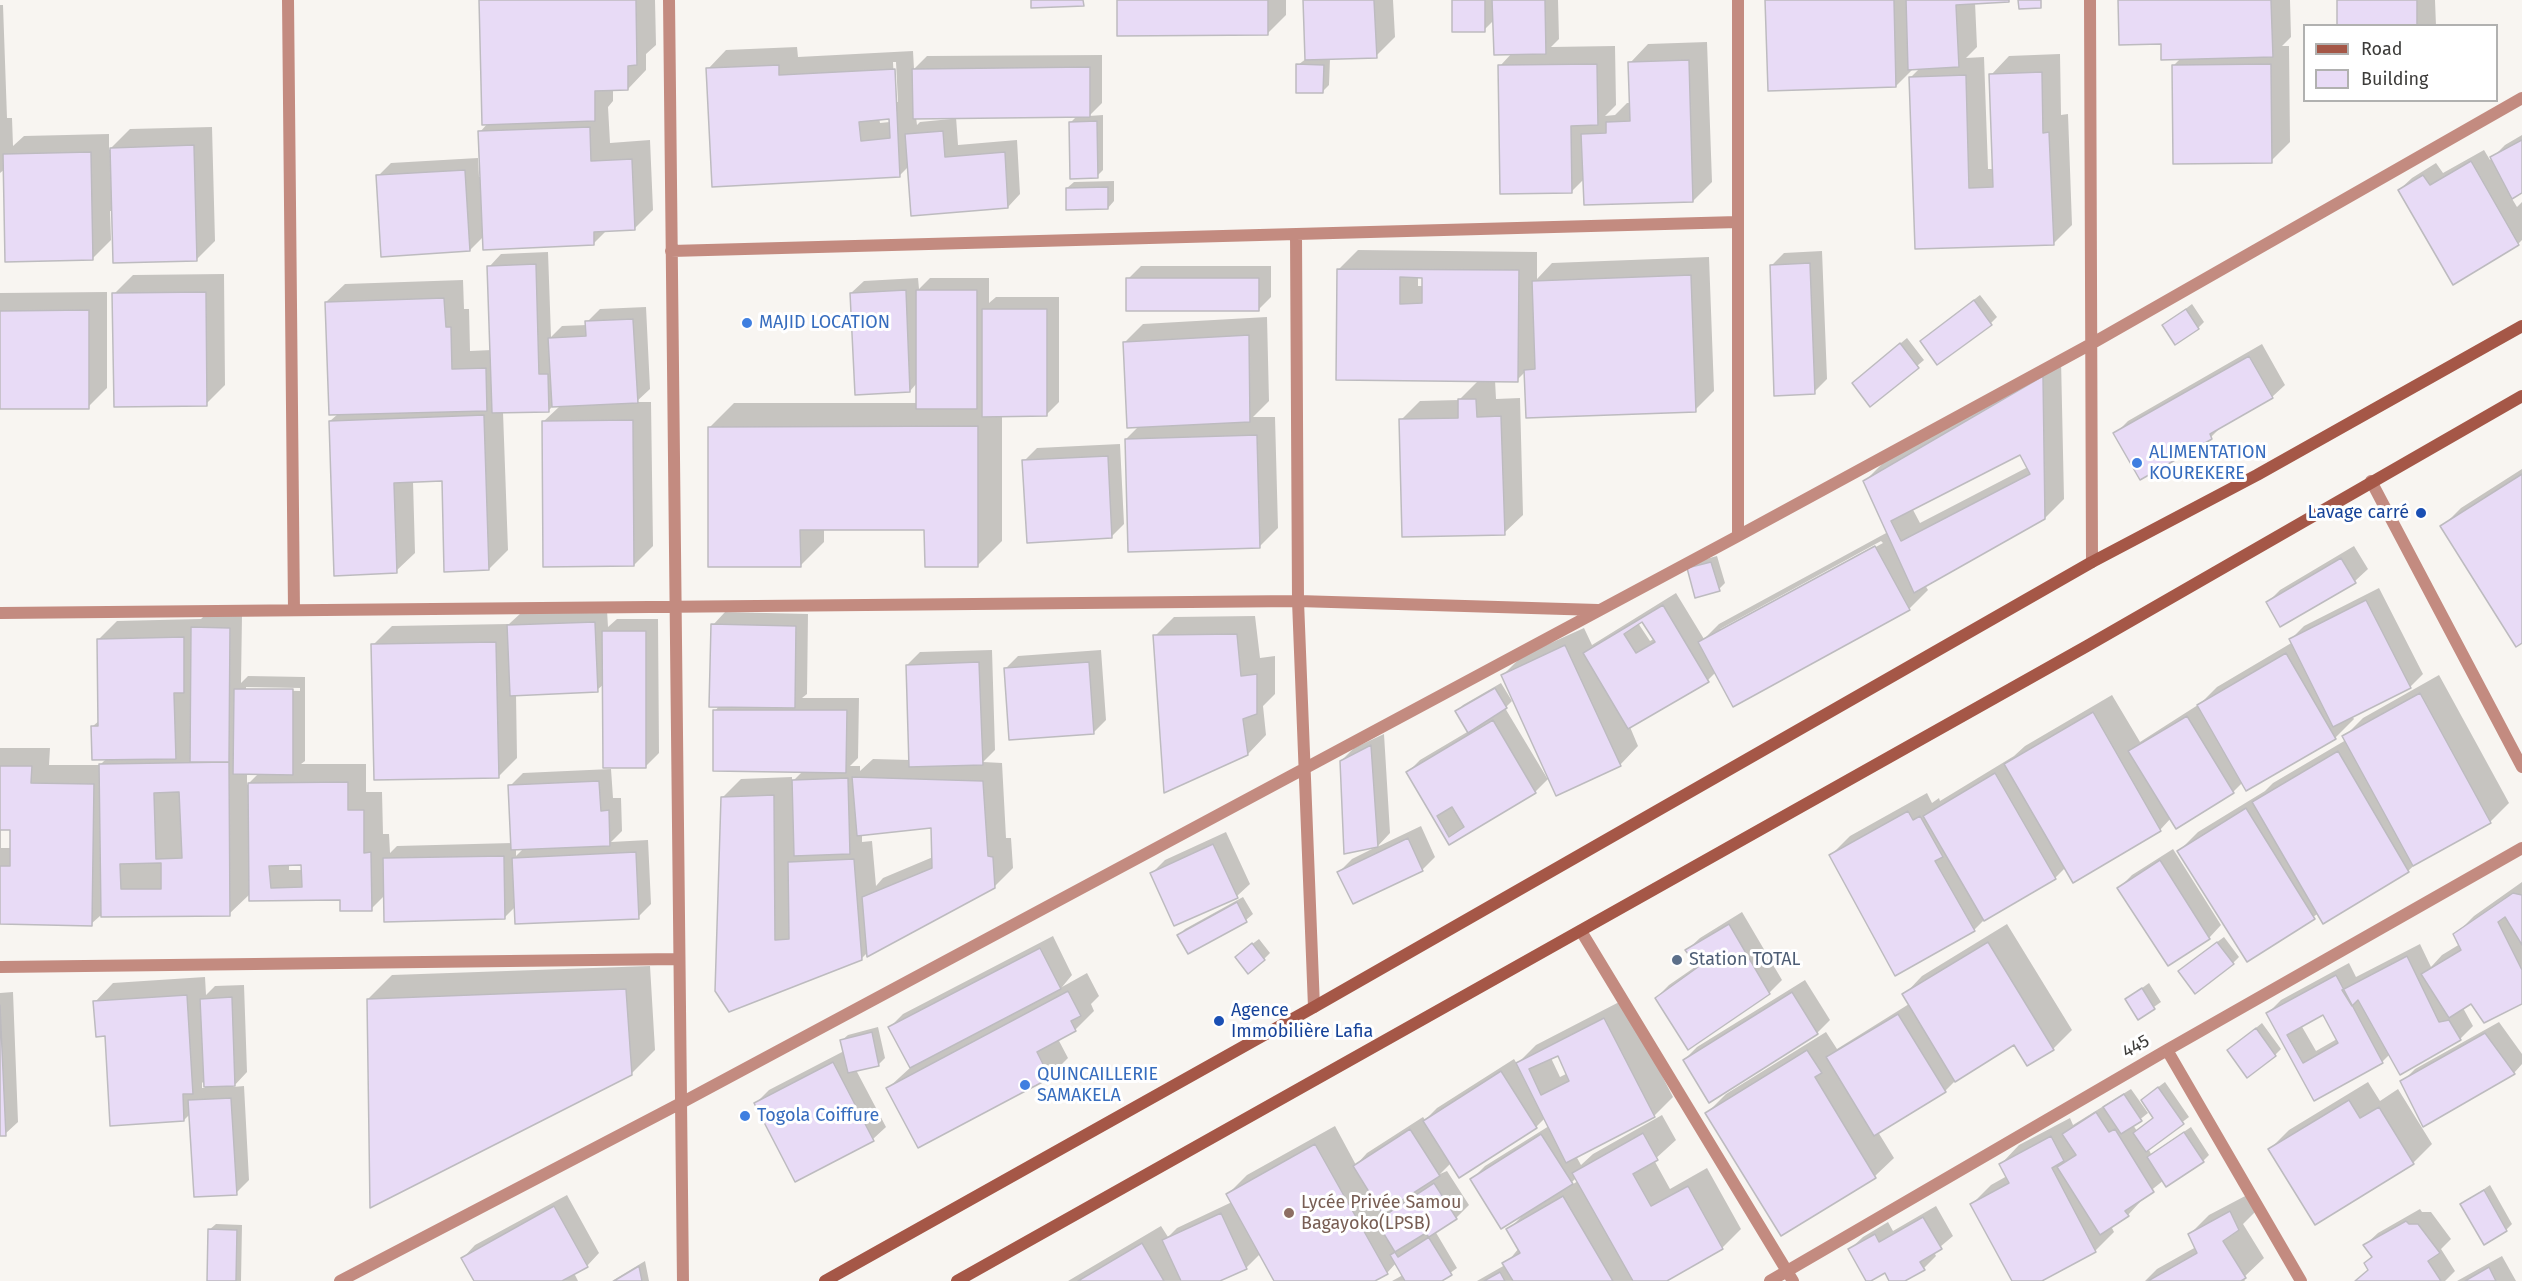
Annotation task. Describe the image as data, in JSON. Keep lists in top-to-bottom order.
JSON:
{
  "streets": {
    "street": ["445"]
  },
  "places": [
    "MAJID LOCATION",
    "ALIMENTATION KOUREKERE",
    "Lavage carré",
    "Station TOTAL",
    "Agence Immobilière Lafia",
    "QUINCAILLERIE SAMAKELA",
    "Togola Coiffure",
    "Lycée Privée Samou Bagayoko(LPSB)"
  ],
  "legend": ["Road", "Building"]
}
